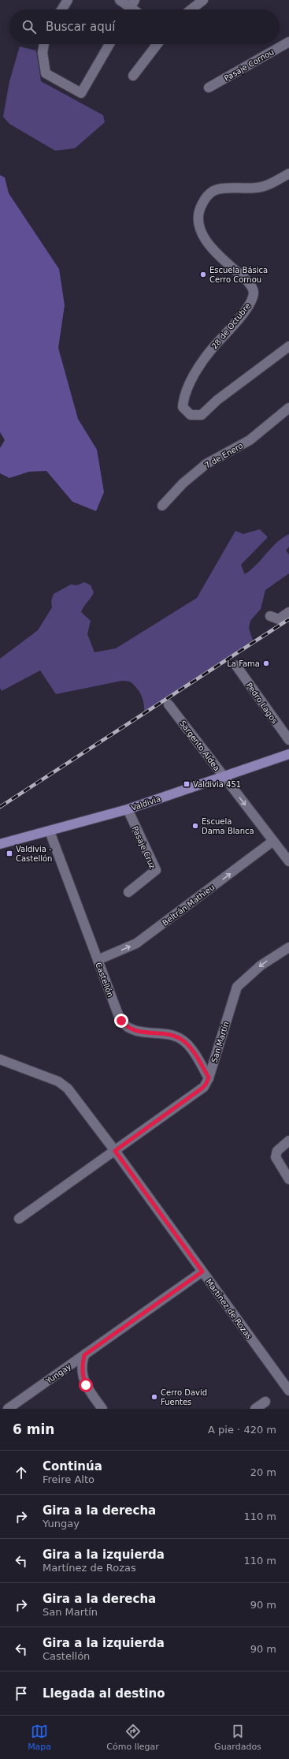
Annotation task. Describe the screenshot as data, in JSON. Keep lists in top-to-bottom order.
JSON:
{
  "streets": {
    "main road": ["Valdivia"],
    "street": [
      "Pasaje Cornou",
      "28 de Octubre",
      "7 de Enero",
      "Pedro Lagos",
      "Sargento Aldea",
      "Pasaje Cruz",
      "Beltrán Mathieu",
      "Castellón",
      "San Martín",
      "Martínez de Rozas",
      "Yungay"
    ]
  },
  "crossings": [
    ["Sargento Aldea", "Valdivia"],
    ["Sargento Aldea", "Beltrán Mathieu"],
    ["Valdivia", "Pasaje Cruz"],
    ["Valdivia", "Castellón"],
    ["Beltrán Mathieu", "Castellón"],
    ["Castellón", "San Martín"],
    ["San Martín", "Martínez de Rozas"],
    ["Martínez de Rozas", "Yungay"]
  ],
  "one_way": ["Sargento Aldea", "Beltrán Mathieu", "San Martín"],
  "places": {
    "other": [
      "Escuela Básica Cerro Cornou",
      "La Fama",
      "Escuela Dama Blanca",
      "Cerro David Fuentes"
    ],
    "transit": ["Valdivia 451", "Valdivia - Castellón"]
  },
  "page": {
    "search": "Buscar aquí",
    "heading": ["6 min", "A pie · 420 m"],
    "list": [
      ["Continúa", "Freire Alto", "20 m"],
      ["Gira a la derecha", "Yungay", "110 m"],
      ["Gira a la izquierda", "Martínez de Rozas", "110 m"],
      ["Gira a la derecha", "San Martín", "90 m"],
      ["Gira a la izquierda", "Castellón", "90 m"],
      "Llegada al destino"
    ],
    "nav": ["Mapa", "Cómo llegar", "Guardados"]
  }
}
